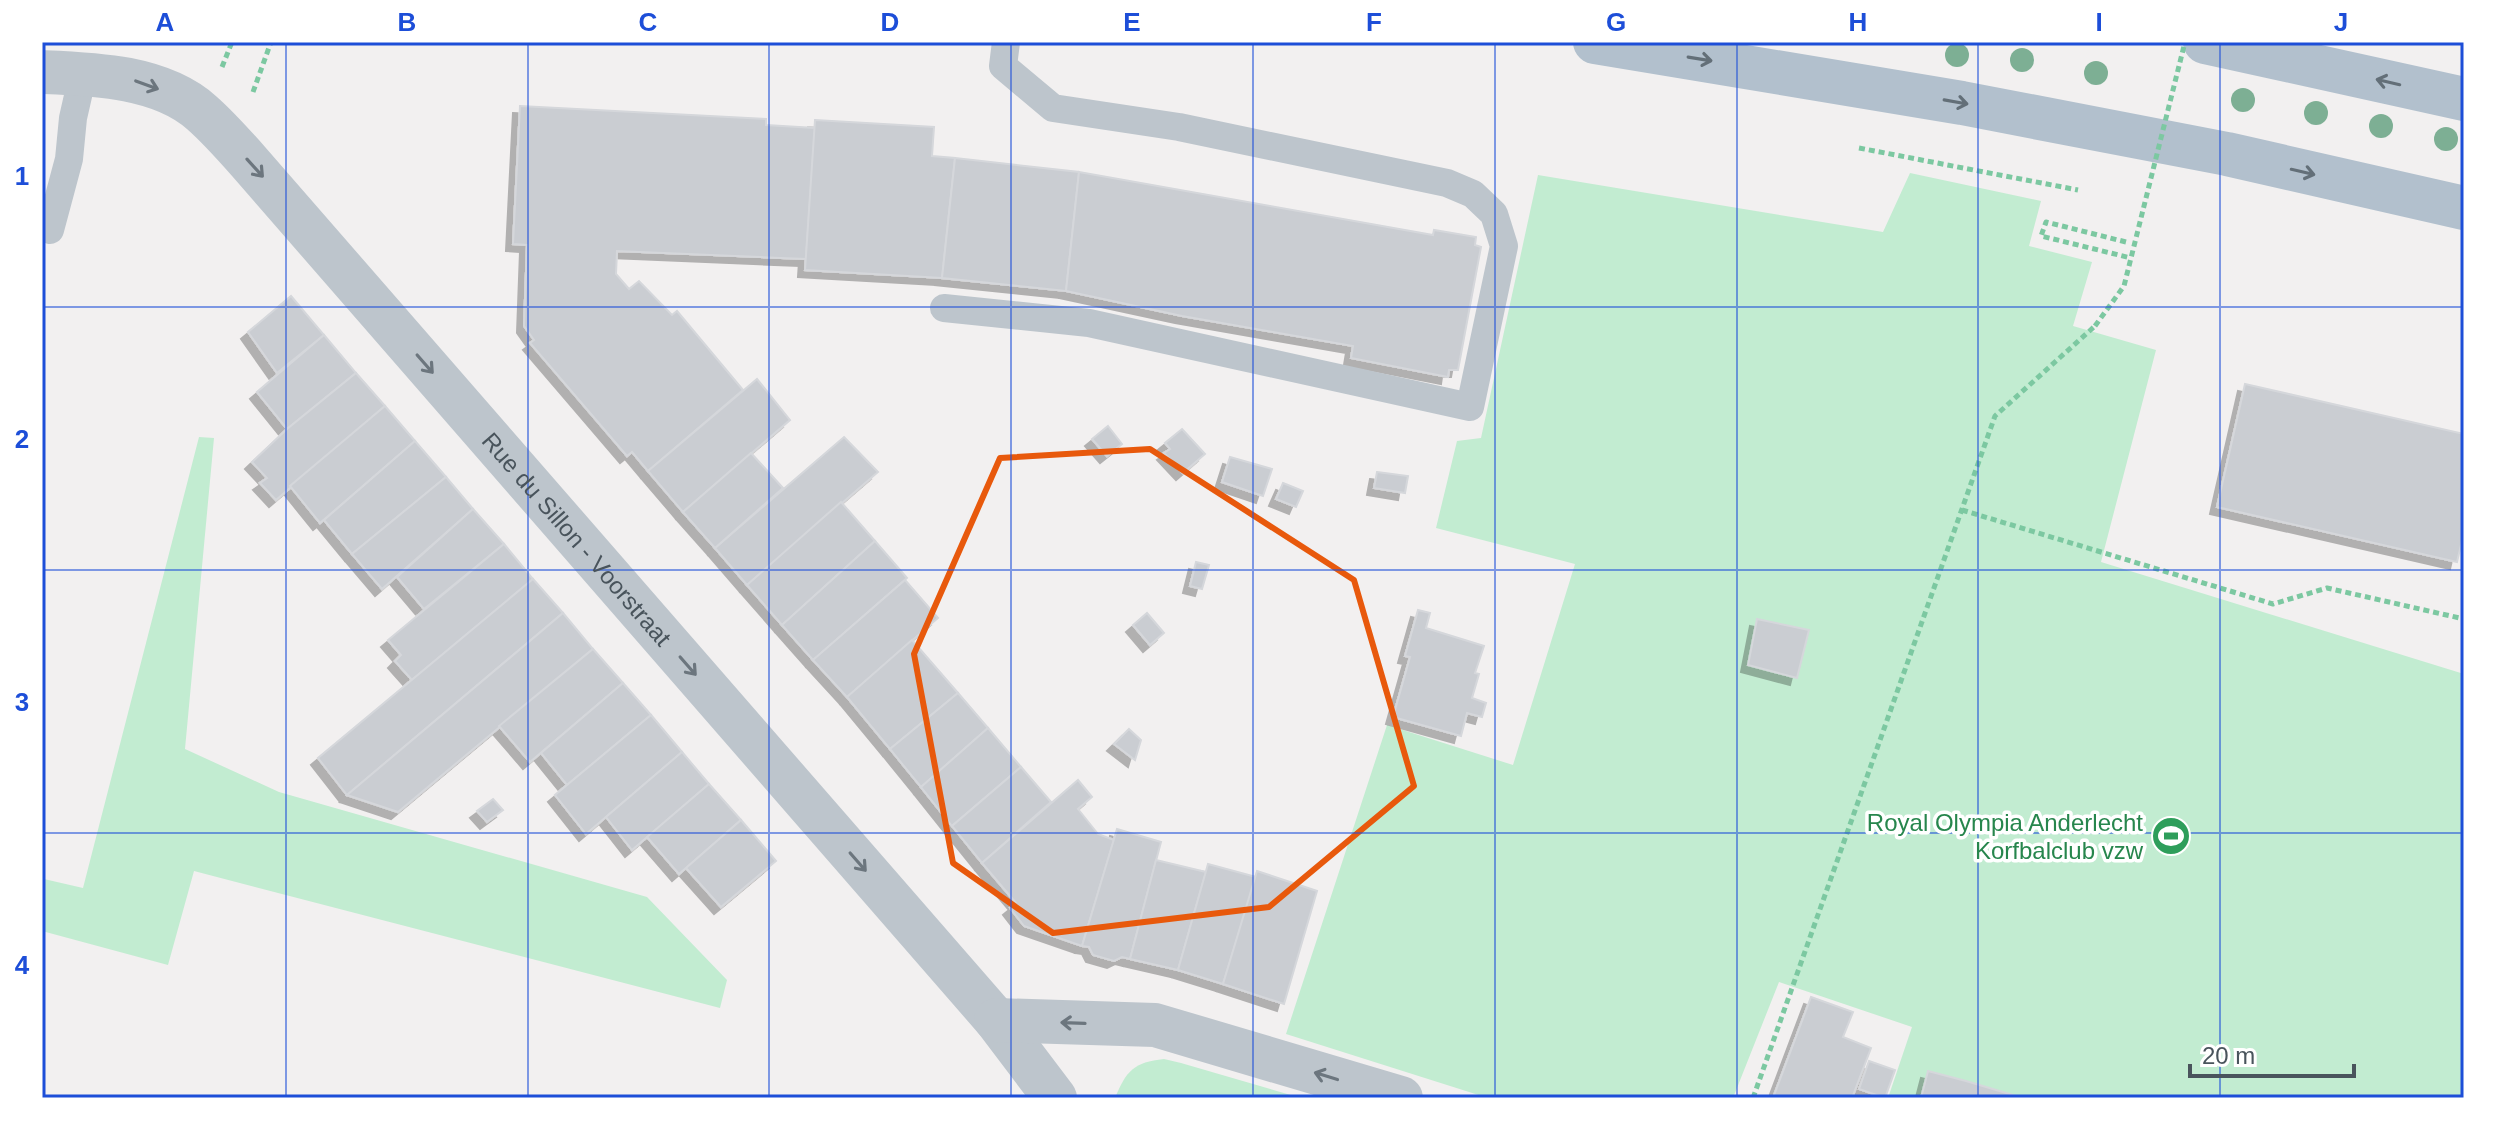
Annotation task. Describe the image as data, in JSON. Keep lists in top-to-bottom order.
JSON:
{
  "streets": {
    "street": ["Rue du Sillon - Voorstraat"]
  },
  "one_way": ["Rue du Sillon - Voorstraat"],
  "places": {
    "sports": ["Royal Olympia Anderlecht Korfbalclub vzw"]
  },
  "scale_bar": "20 m",
  "grid": {
    "columns": [
      "A",
      "B",
      "C",
      "D",
      "E",
      "F",
      "G",
      "H",
      "I",
      "J"
    ],
    "rows": [
      "1",
      "2",
      "3",
      "4"
    ]
  }
}
